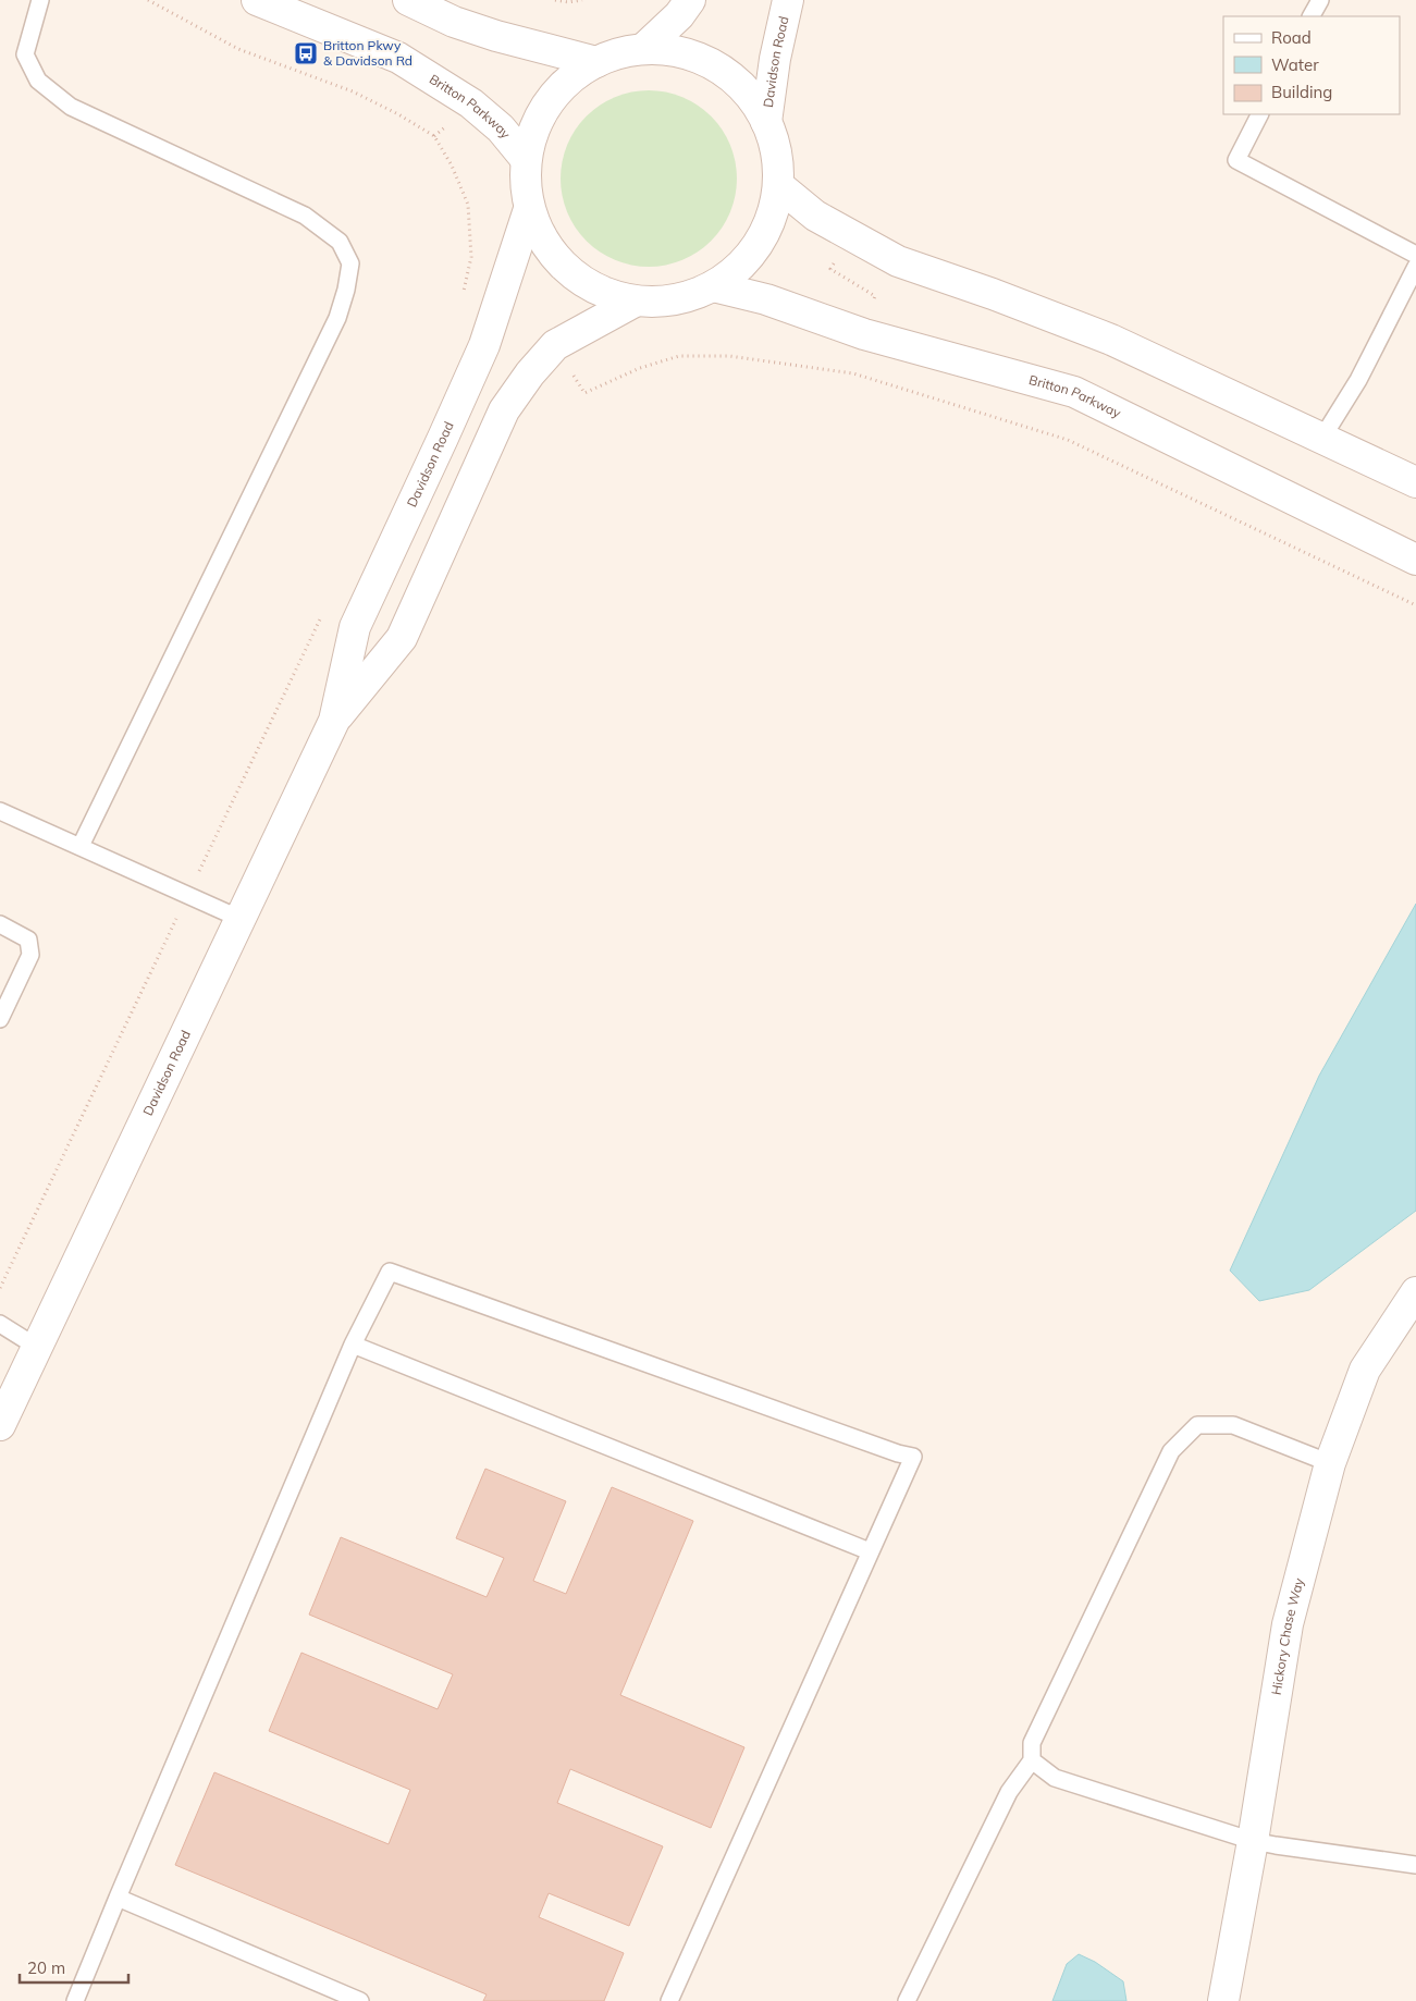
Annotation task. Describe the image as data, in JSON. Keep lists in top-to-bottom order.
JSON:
{
  "streets": {
    "main road": ["Davidson Road", "Britton Parkway", "Hickory Chase Way"]
  },
  "places": {
    "bus stop": ["Britton Pkwy & Davidson Rd"]
  },
  "legend": ["Road", "Water", "Building"],
  "scale_bar": "20 m"
}
